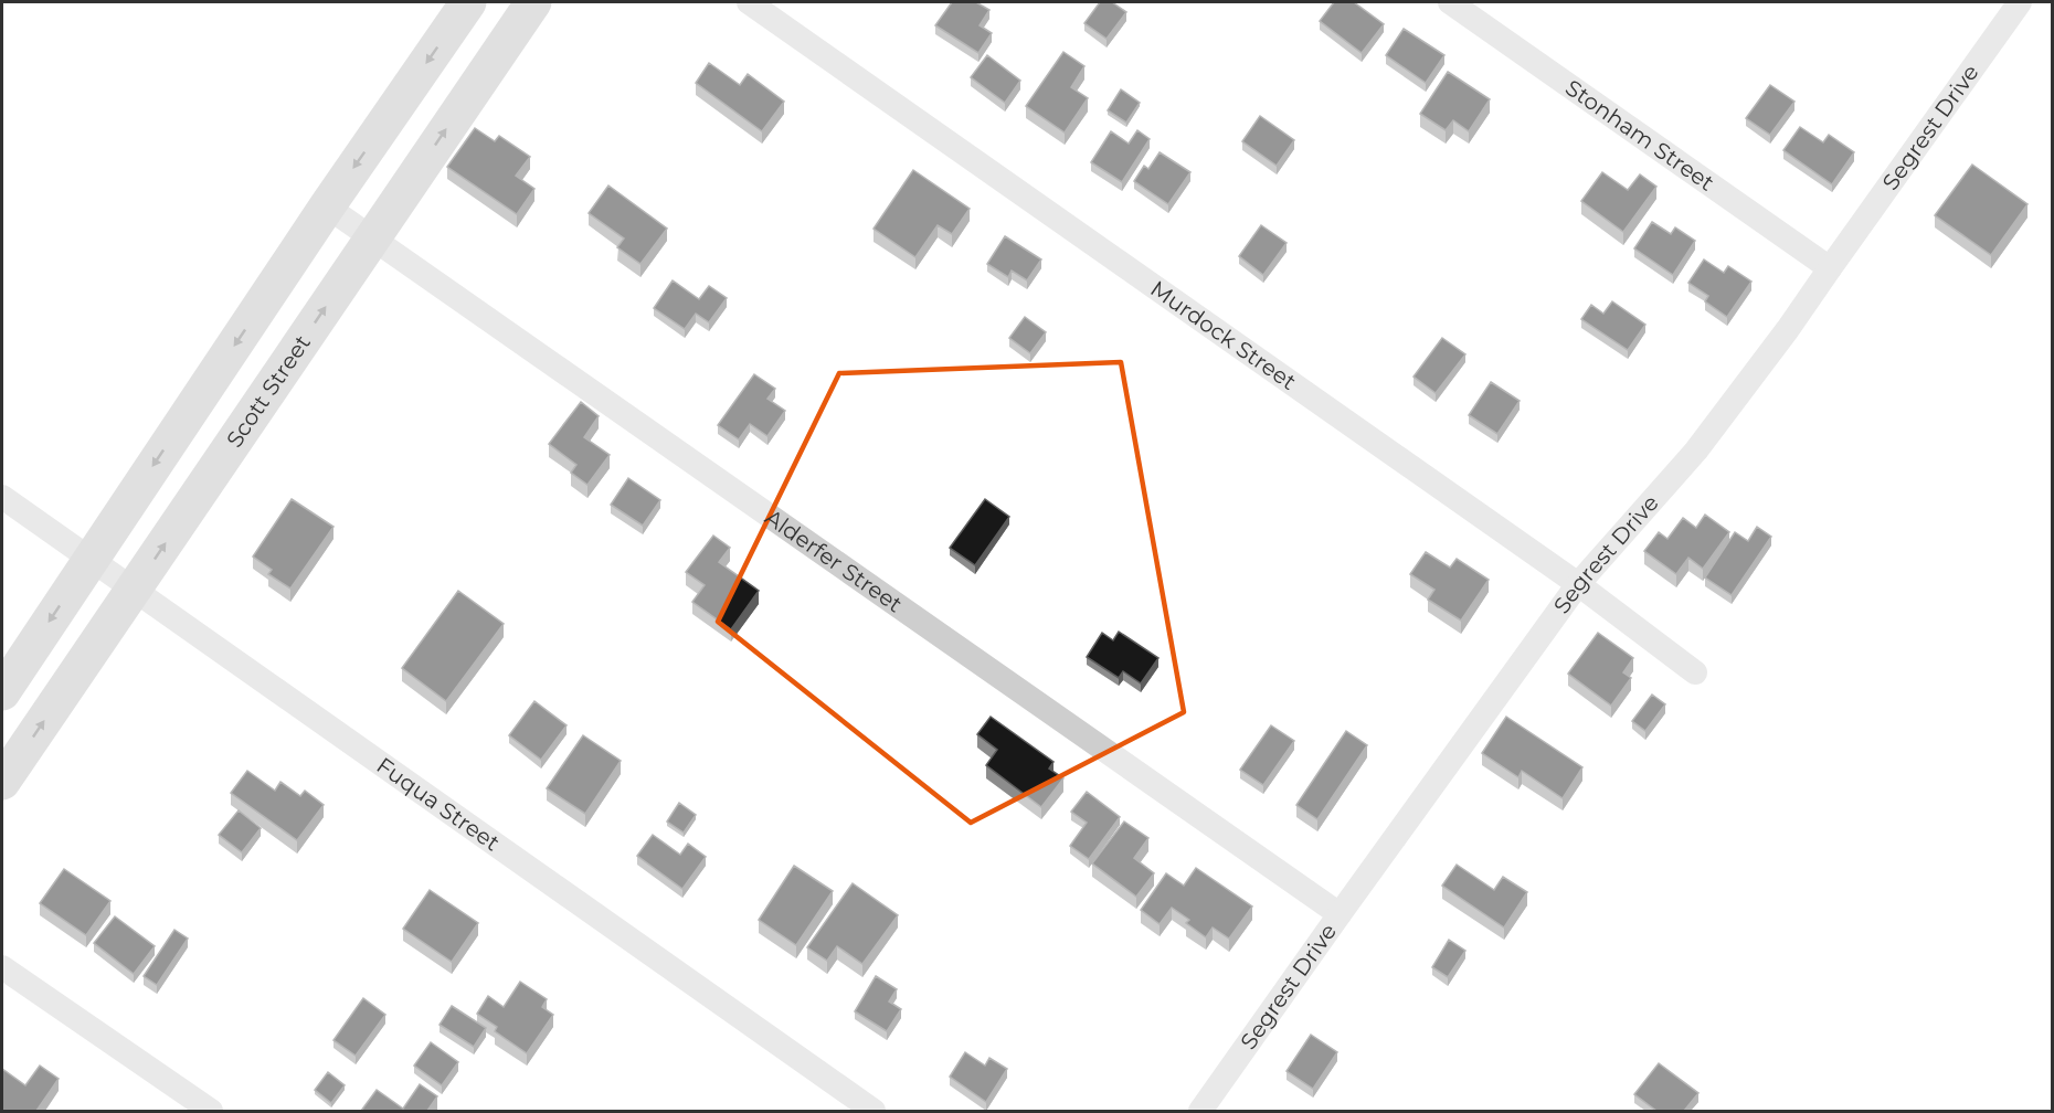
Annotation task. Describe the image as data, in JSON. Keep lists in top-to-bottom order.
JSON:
{
  "streets": {
    "main road": ["Scott Street"],
    "street": [
      "Segrest Drive",
      "Stonham Street",
      "Murdock Street",
      "Alderfer Street",
      "Fuqua Street"
    ]
  },
  "crossings": [
    ["Segrest Drive", "Stonham Street"],
    ["Segrest Drive", "Murdock Street"],
    ["Segrest Drive", "Alderfer Street"],
    ["Scott Street", "Alderfer Street"],
    ["Scott Street", "Fuqua Street"]
  ]
}
